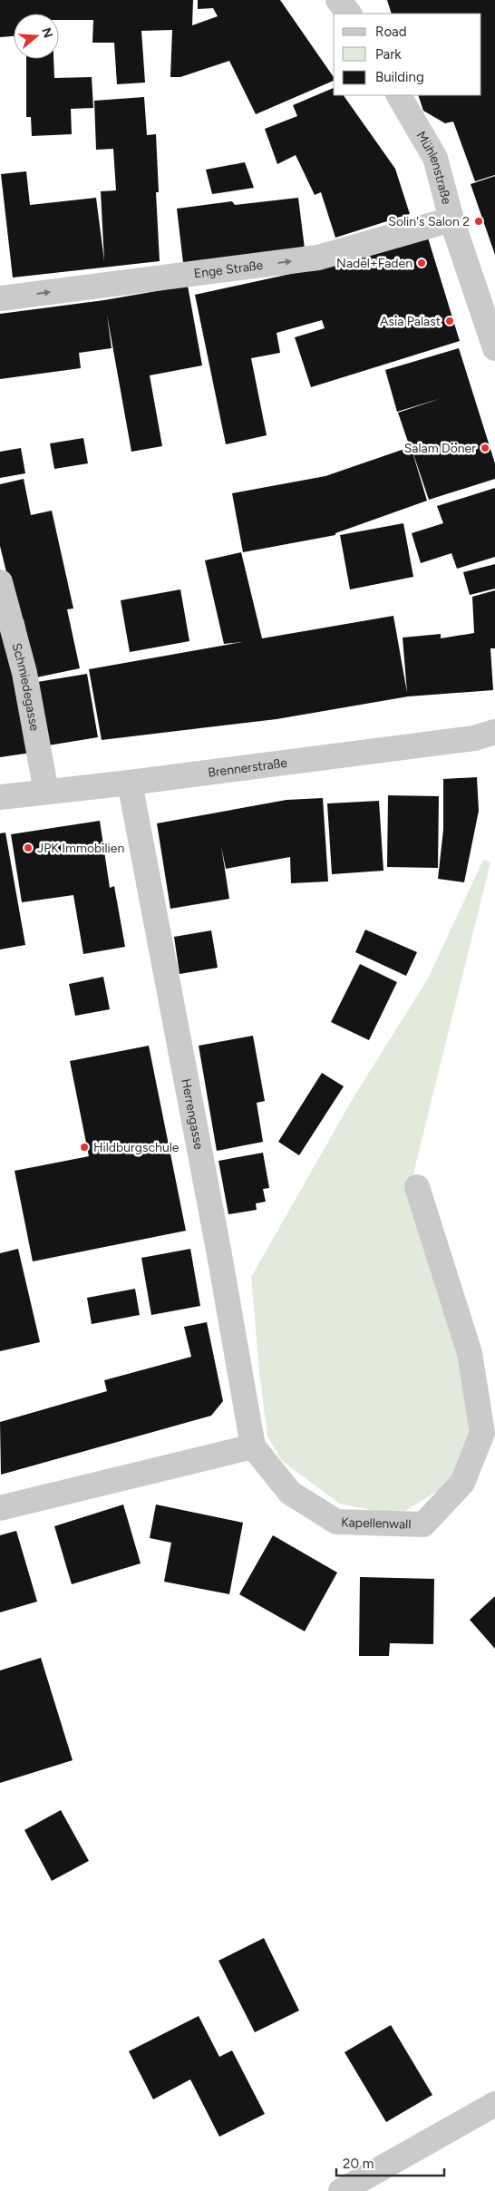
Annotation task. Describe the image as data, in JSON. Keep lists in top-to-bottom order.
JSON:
{
  "streets": {
    "street": [
      "Mühlenstraße",
      "Enge Straße",
      "Schmiedegasse",
      "Brennerstraße",
      "Herrengasse",
      "Kapellenwall"
    ]
  },
  "crossings": [
    ["Mühlenstraße", "Enge Straße"],
    ["Schmiedegasse", "Brennerstraße"],
    ["Brennerstraße", "Herrengasse"],
    ["Herrengasse", "Kapellenwall"]
  ],
  "one_way": ["Enge Straße"],
  "places": [
    "Solin's Salon 2",
    "Nadel+Faden",
    "Asia Palast",
    "Salam Döner",
    "JPK Immobilien",
    "Hildburgschule"
  ],
  "legend": ["Road", "Park", "Building"],
  "scale_bar": "20 m",
  "north": "right"
}
